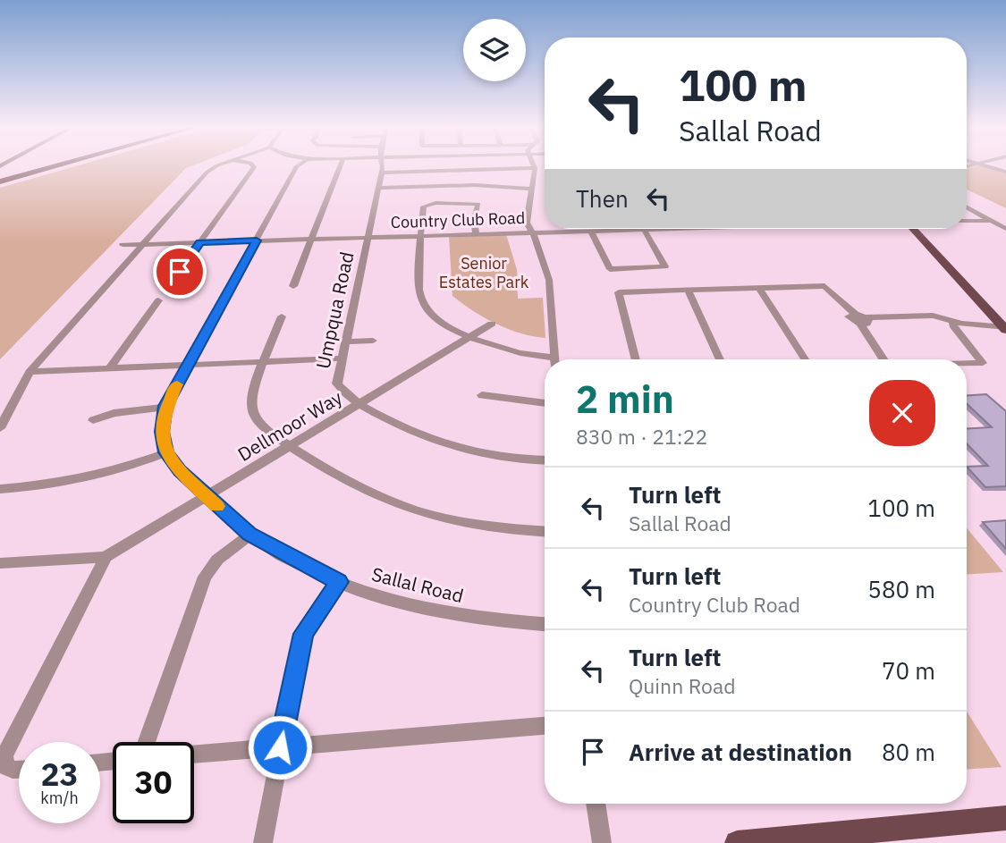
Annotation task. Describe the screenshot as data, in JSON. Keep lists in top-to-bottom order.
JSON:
{
  "streets": {
    "street": [
      "Country Club Road",
      "Umpqua Road",
      "Dellmoor Way",
      "Sallal Road"
    ]
  },
  "crossings": [
    ["Country Club Road", "Umpqua Road"],
    ["Umpqua Road", "Dellmoor Way"],
    ["Dellmoor Way", "Sallal Road"]
  ],
  "parks": ["Senior Estates Park"],
  "page": {
    "turn": ["100 m", "Sallal Road"],
    "then": "Then",
    "heading": ["2 min", "830 m · 21:22"],
    "list": [
      {
        "name": "Turn left",
        "note": "Sallal Road",
        "value": "100 m"
      },
      {
        "name": "Turn left",
        "note": "Country Club Road",
        "value": "580 m"
      },
      {
        "name": "Turn left",
        "note": "Quinn Road",
        "value": "70 m"
      },
      {
        "name": "Arrive at destination",
        "value": "80 m"
      }
    ],
    "speed": "23 km/h",
    "limit": "30"
  }
}
